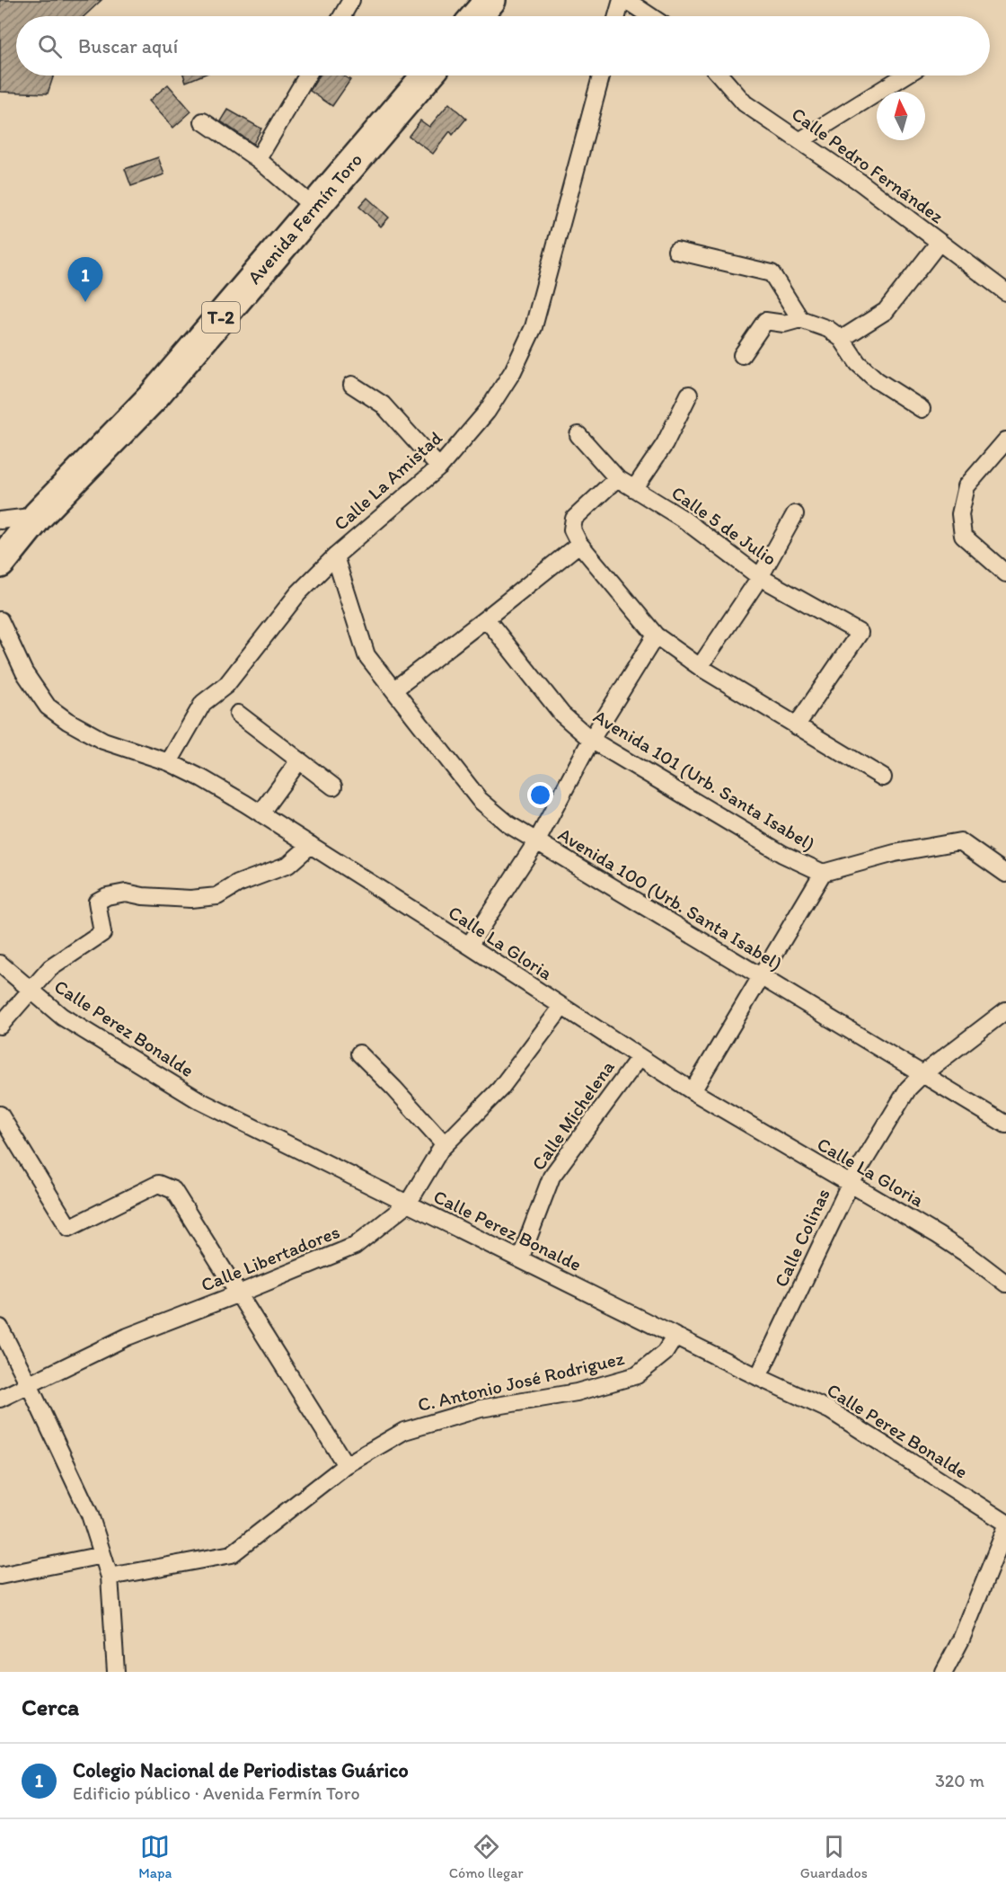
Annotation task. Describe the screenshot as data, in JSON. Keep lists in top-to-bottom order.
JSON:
{
  "streets": {
    "highway": ["Avenida Fermín Toro", "T-2"],
    "street": [
      "Calle Pedro Fernández",
      "Calle La Amistad",
      "Calle 5 de Julio",
      "Avenida 101 (Urb. Santa Isabel)",
      "Avenida 100 (Urb. Santa Isabel)",
      "Calle La Gloria",
      "Calle Perez Bonalde",
      "Calle Michelena",
      "Calle Colinas",
      "Calle Libertadores",
      "C. Antonio José Rodriguez"
    ]
  },
  "crossings": [
    ["Calle La Amistad", "Avenida 100 (Urb. Santa Isabel)"],
    ["Calle La Amistad", "Calle La Gloria"],
    ["Avenida 100 (Urb. Santa Isabel)", "Calle Colinas"],
    ["Calle La Gloria", "Calle Michelena"],
    ["Calle La Gloria", "Calle Colinas"],
    ["Calle La Gloria", "Calle Libertadores"],
    ["Calle Perez Bonalde", "Calle Michelena"],
    ["Calle Perez Bonalde", "Calle Colinas"],
    ["Calle Perez Bonalde", "Calle Libertadores"],
    ["Calle Perez Bonalde", "C. Antonio José Rodriguez"]
  ],
  "north": "top",
  "page": {
    "search": "Buscar aquí",
    "pins": "1",
    "heading": "Cerca",
    "list": [
      {
        "mark": "1",
        "name": "Colegio Nacional de Periodistas Guárico",
        "note": "Edificio público · Avenida Fermín Toro",
        "value": "320 m"
      }
    ],
    "nav": ["Mapa", "Cómo llegar", "Guardados"]
  }
}
